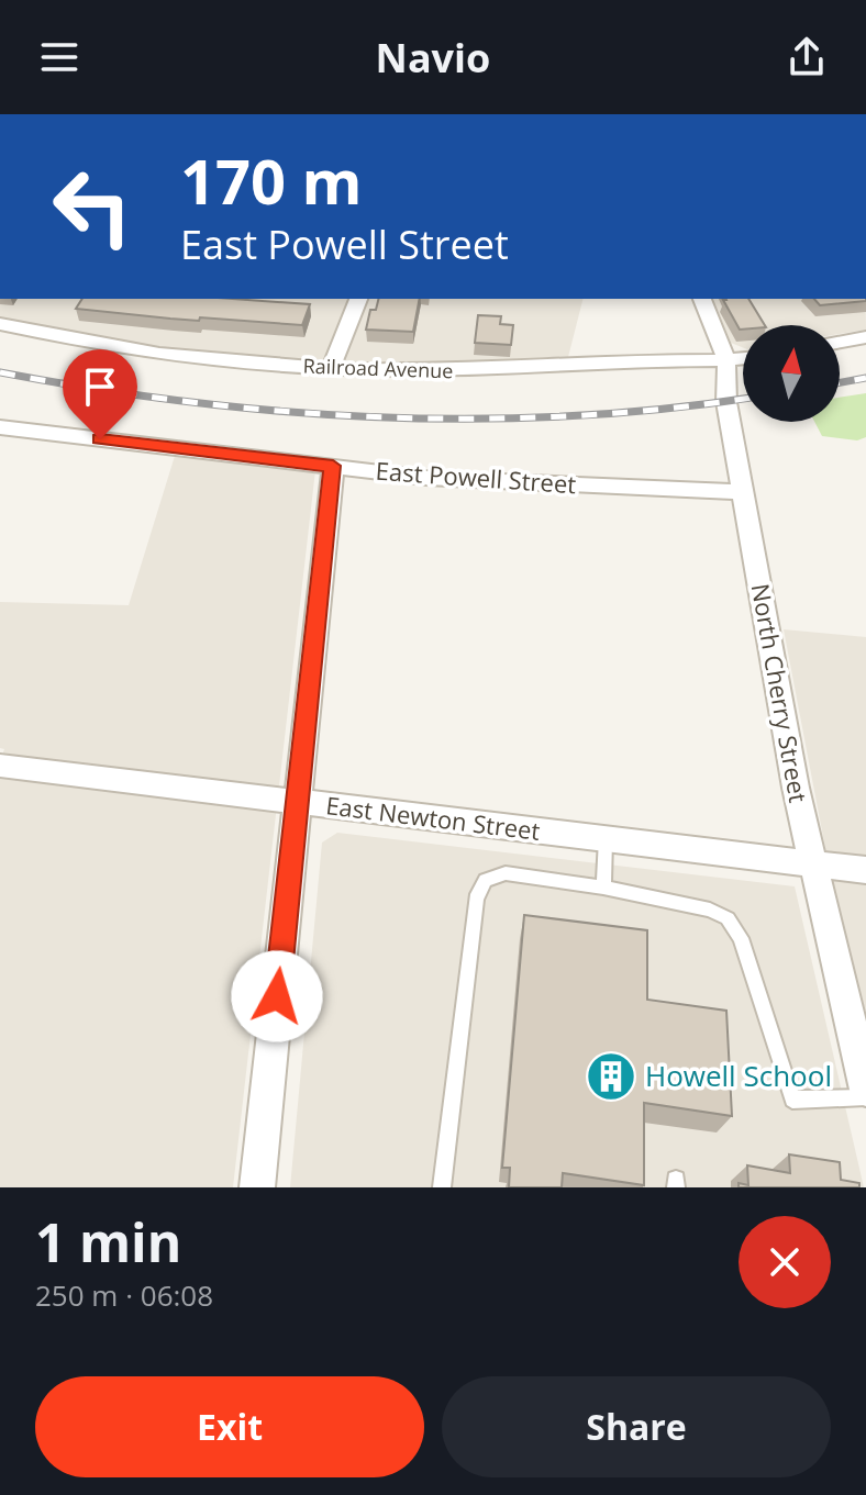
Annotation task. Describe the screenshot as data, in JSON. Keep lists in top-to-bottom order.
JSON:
{
  "streets": {
    "street": [
      "Railroad Avenue",
      "East Powell Street",
      "North Cherry Street",
      "East Newton Street"
    ]
  },
  "crossings": [
    ["Railroad Avenue", "North Cherry Street"],
    ["East Powell Street", "North Cherry Street"],
    ["North Cherry Street", "East Newton Street"]
  ],
  "places": {
    "building": ["Howell School"]
  },
  "north": "top",
  "page": {
    "header": "Navio",
    "turn": ["170 m", "East Powell Street"],
    "heading": ["1 min", "250 m · 06:08"],
    "buttons": ["Exit", "Share"]
  }
}
